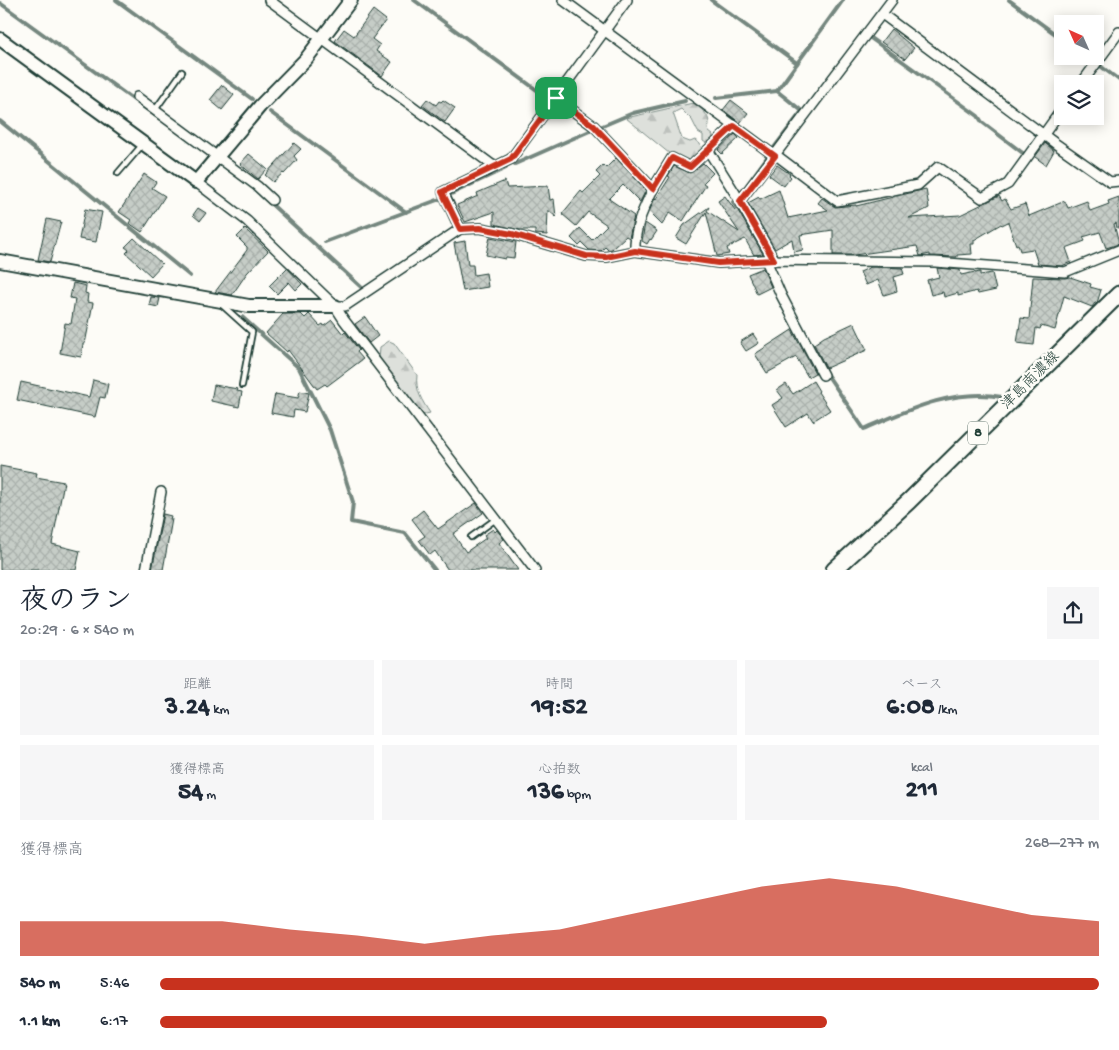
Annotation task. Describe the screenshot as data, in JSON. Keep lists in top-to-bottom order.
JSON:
{
  "streets": {
    "main road": ["津島南濃線", "8"]
  },
  "north": "top left",
  "page": {
    "heading": ["夜のラン", "20:29 · 6 × 540 m"],
    "stats": [
      ["距離", "3.24 km"],
      ["時間", "19:52"],
      ["ペース", "6:08 /km"],
      ["獲得標高", "54 m"],
      ["心拍数", "136 bpm"],
      ["kcal", "211"]
    ],
    "chart": ["獲得標高", "268–277 m"],
    "list": [
      {
        "name": "540 m",
        "note": "5:46"
      },
      {
        "name": "1.1 km",
        "note": "6:17"
      }
    ]
  }
}
